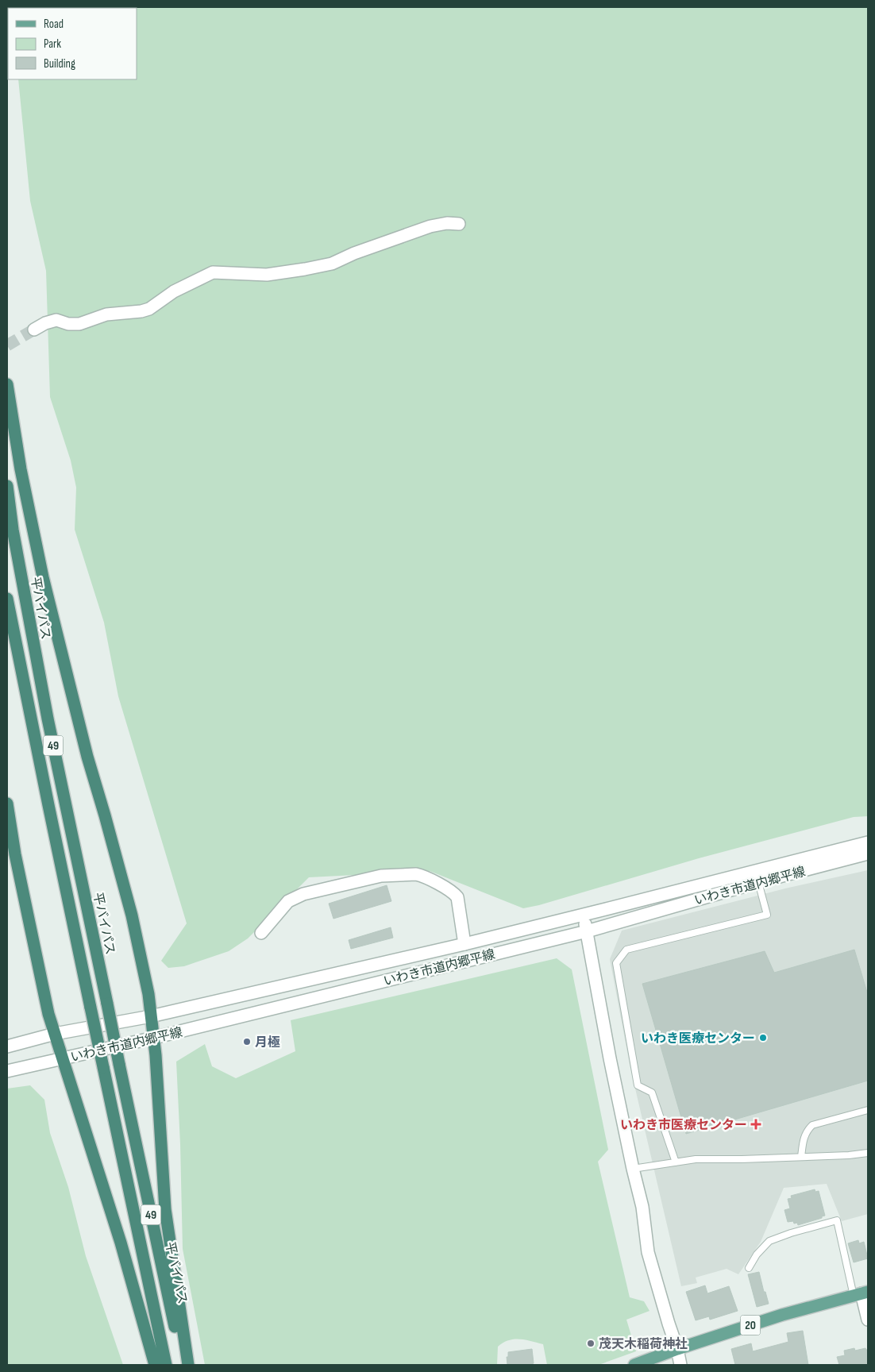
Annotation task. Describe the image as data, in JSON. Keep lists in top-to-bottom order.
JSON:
{
  "streets": {
    "highway": ["平バイパス", "49"],
    "main road": ["20"],
    "street": ["いわき市道内郷平線"]
  },
  "places": {
    "other": ["いわき医療センター", "月極", "茂天木稲荷神社"],
    "health": ["いわき市医療センター"]
  },
  "legend": ["Road", "Park", "Building"]
}
